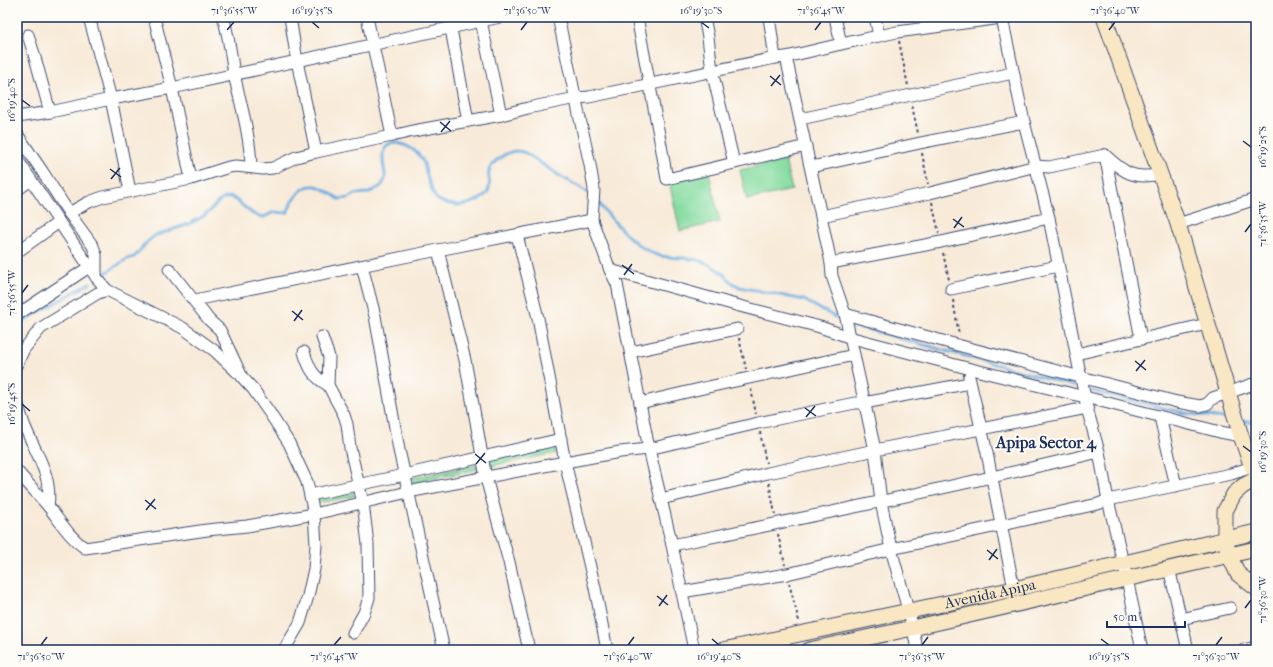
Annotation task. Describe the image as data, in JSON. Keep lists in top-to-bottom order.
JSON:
{
  "streets": {
    "street": ["Avenida Apipa"]
  },
  "districts": ["Apipa Sector 4"],
  "scale_bar": "50 m",
  "coordinates": [
    "71°36'55\"W",
    "16°19'35\"S",
    "71°36'50\"W",
    "16°19'30\"S",
    "71°36'45\"W",
    "71°36'40\"W",
    "16°19'40\"S",
    "16°19'25\"S",
    "71°36'35\"W",
    "16°19'45\"S",
    "71°36'30\"W"
  ]
}
